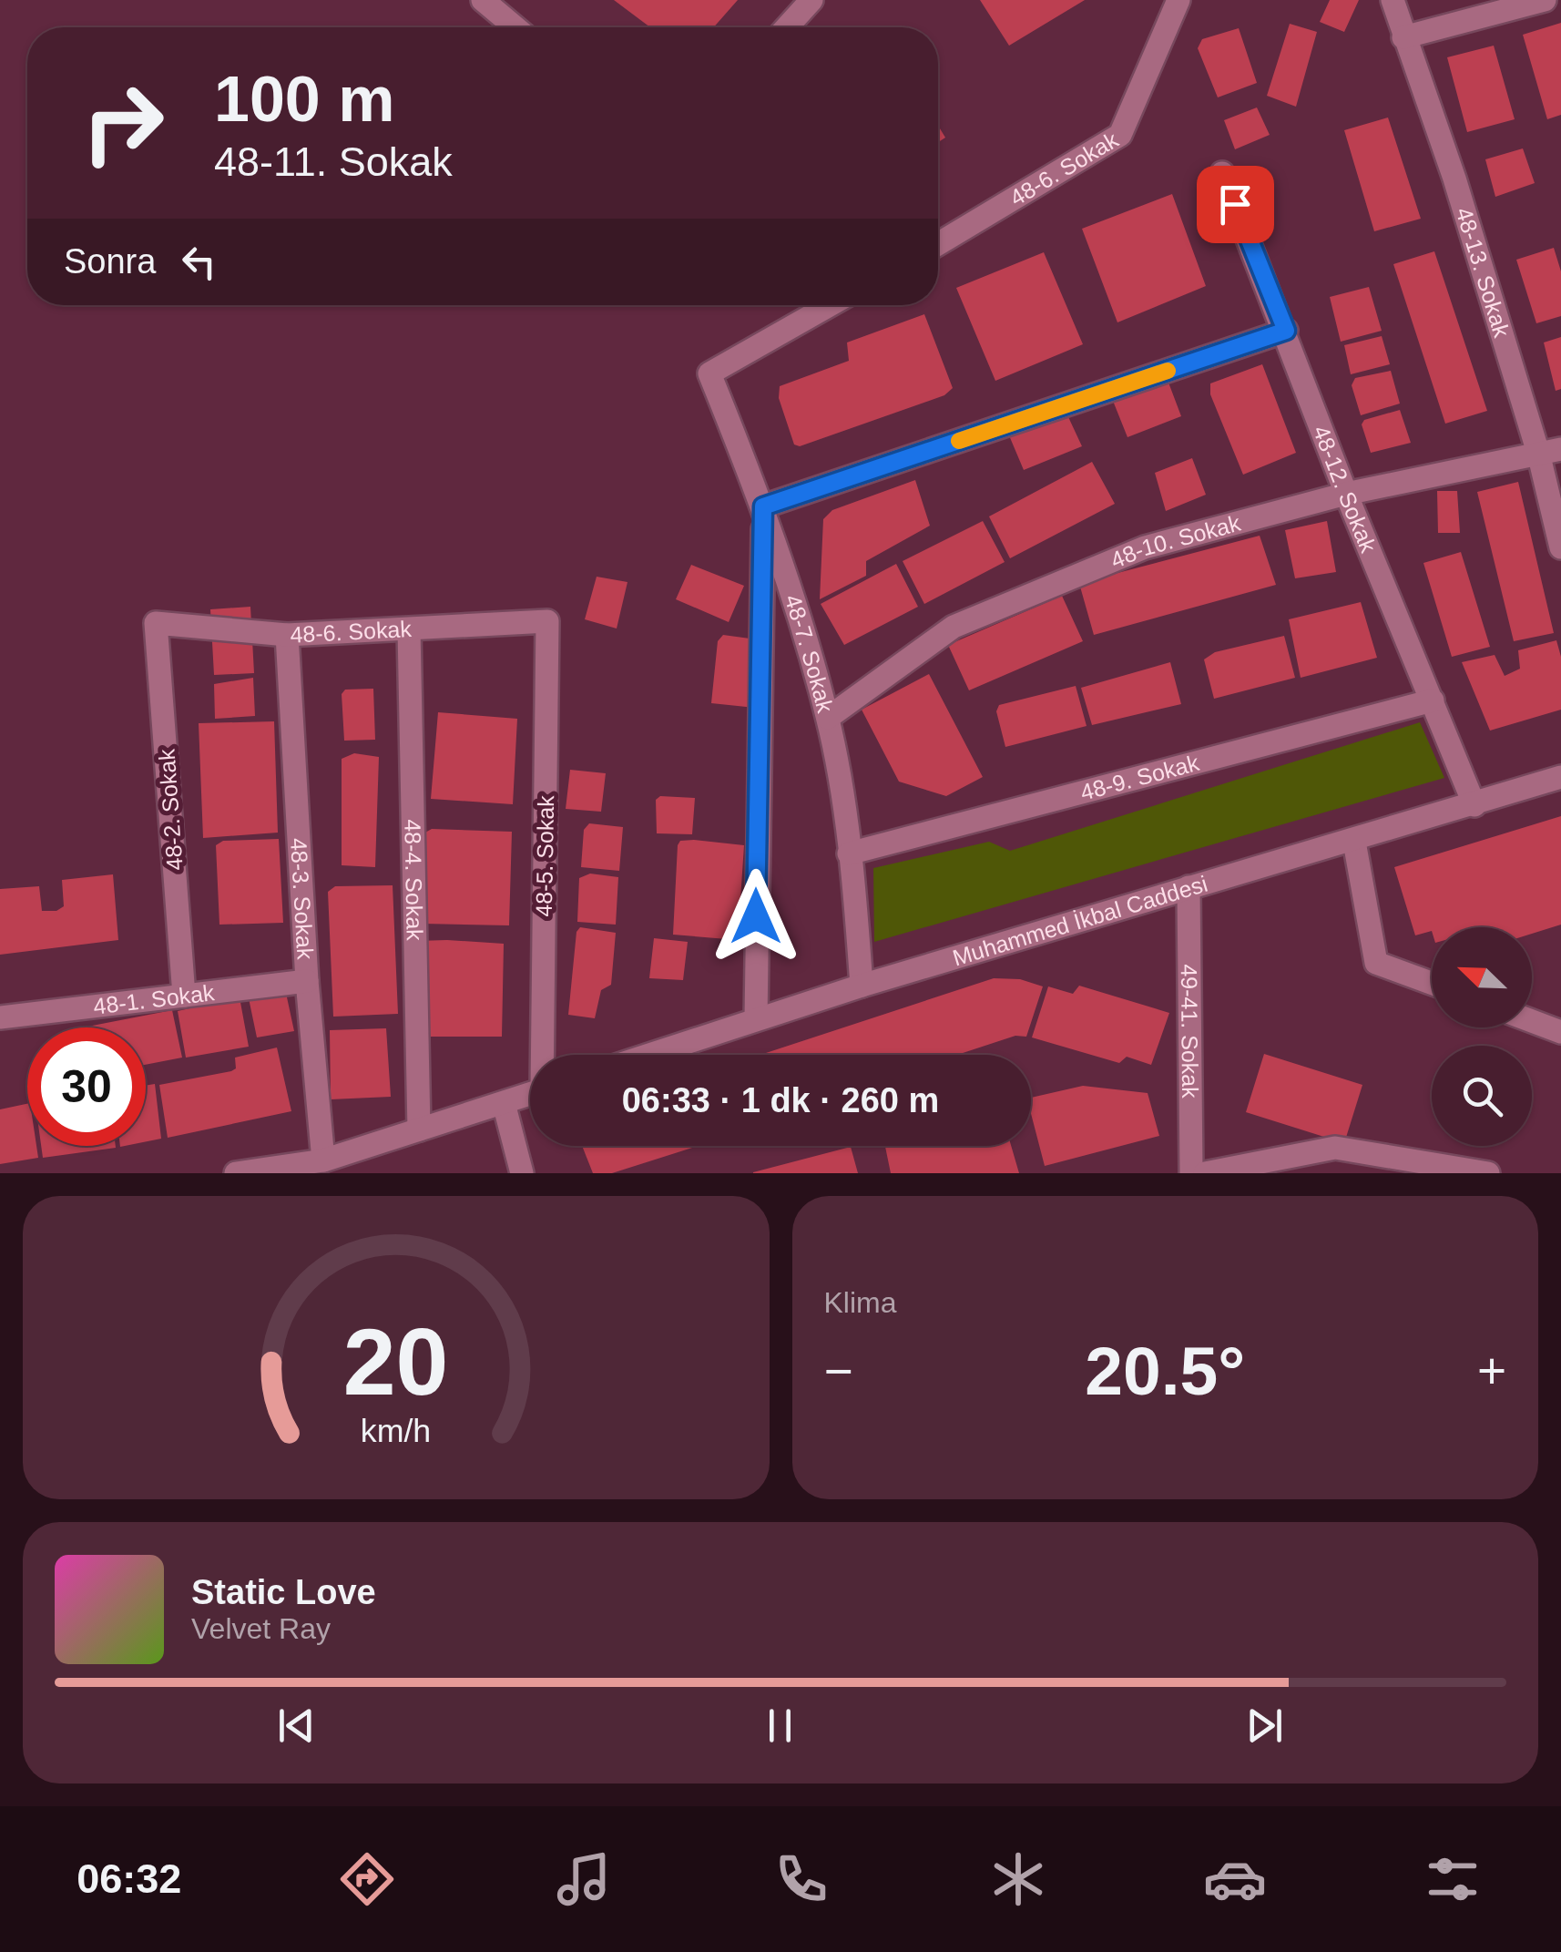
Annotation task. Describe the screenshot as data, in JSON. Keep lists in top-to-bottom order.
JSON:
{
  "streets": {
    "street": [
      "48-6. Sokak",
      "48-13. Sokak",
      "48-12. Sokak",
      "48-10. Sokak",
      "48-7. Sokak",
      "48-9. Sokak",
      "48-2. Sokak",
      "48-5. Sokak",
      "48-4. Sokak",
      "48-3. Sokak",
      "Muhammed İkbal Caddesi",
      "48-1. Sokak",
      "49-41. Sokak"
    ]
  },
  "crossings": [
    ["48-6. Sokak", "48-2. Sokak"],
    ["48-6. Sokak", "48-5. Sokak"],
    ["48-6. Sokak", "48-4. Sokak"],
    ["48-6. Sokak", "48-3. Sokak"],
    ["48-13. Sokak", "48-10. Sokak"],
    ["48-12. Sokak", "48-10. Sokak"],
    ["48-12. Sokak", "48-9. Sokak"],
    ["48-12. Sokak", "Muhammed İkbal Caddesi"],
    ["48-10. Sokak", "48-7. Sokak"],
    ["48-7. Sokak", "48-9. Sokak"],
    ["48-7. Sokak", "Muhammed İkbal Caddesi"],
    ["48-2. Sokak", "48-1. Sokak"],
    ["48-3. Sokak", "48-1. Sokak"],
    ["Muhammed İkbal Caddesi", "49-41. Sokak"]
  ],
  "north": "top left",
  "page": {
    "turn": ["100 m", "48-11. Sokak"],
    "then": "Sonra",
    "limit": "30",
    "trip": "06:33 · 1 dk · 260 m",
    "tile": "Klima",
    "heat": ["−", "20.5°", "+"],
    "song": ["Static Love", "Velvet Ray"],
    "tabs": "06:32",
    "gauge": ["20", "km/h"]
  }
}
